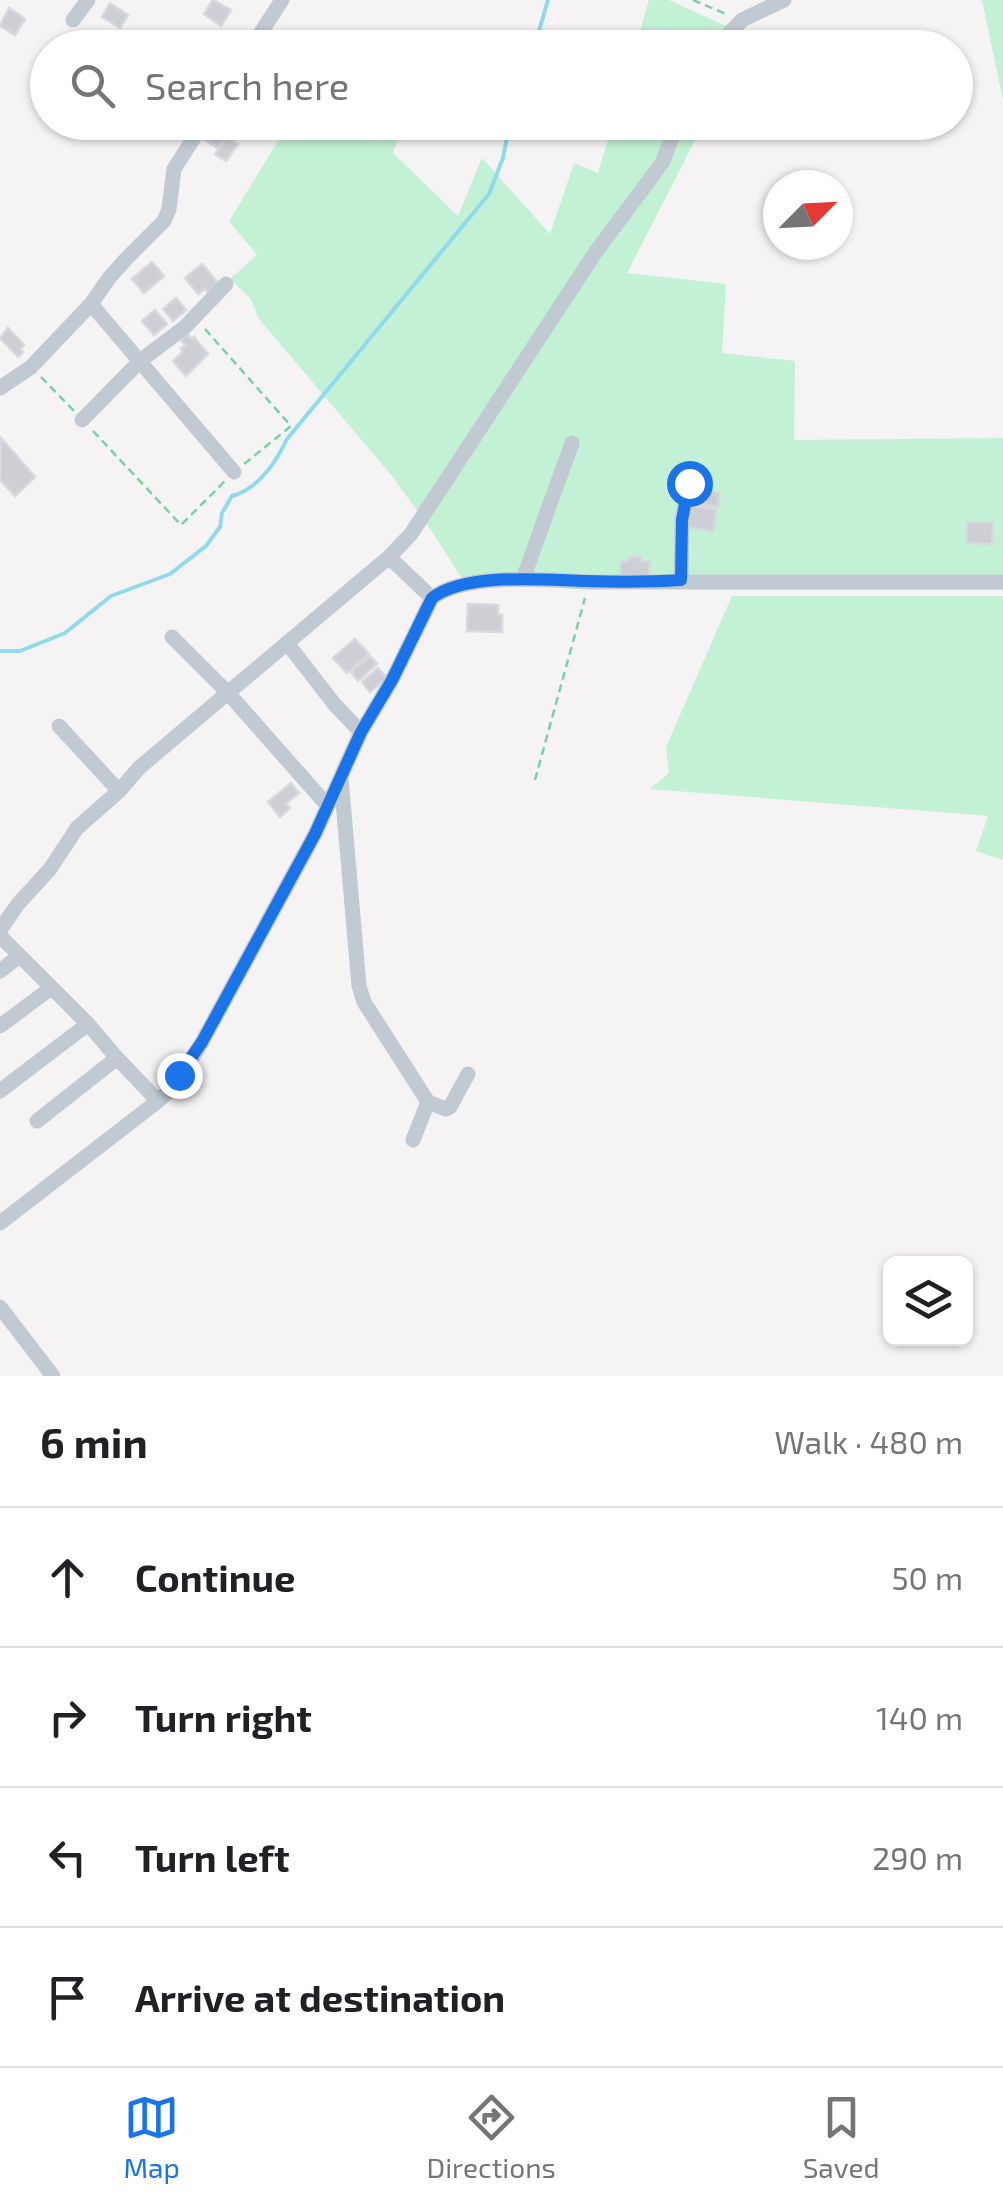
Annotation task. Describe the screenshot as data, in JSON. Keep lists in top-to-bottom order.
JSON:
{
  "north": "top right",
  "page": {
    "search": "Search here",
    "heading": ["6 min", "Walk · 480 m"],
    "list": [
      ["Continue", "50 m"],
      ["Turn right", "140 m"],
      ["Turn left", "290 m"],
      "Arrive at destination"
    ],
    "nav": ["Map", "Directions", "Saved"]
  }
}
